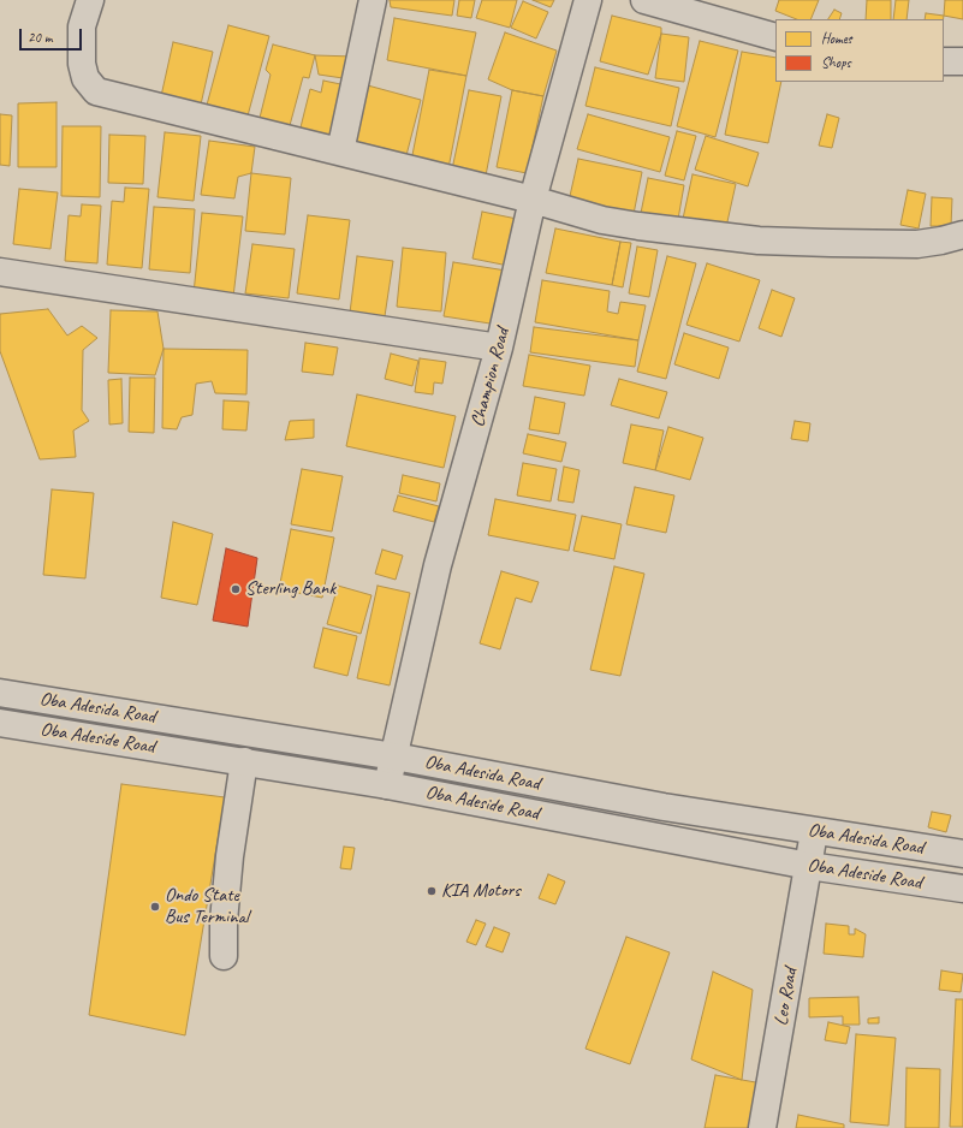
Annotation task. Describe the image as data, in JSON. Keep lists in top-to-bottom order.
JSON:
{
  "streets": {
    "street": [
      "Champion Road",
      "Oba Adesida Road",
      "Oba Adeside Road",
      "Leo Road"
    ]
  },
  "crossings": [
    ["Champion Road", "Oba Adesida Road"],
    ["Champion Road", "Oba Adeside Road"],
    ["Oba Adesida Road", "Leo Road"],
    ["Oba Adeside Road", "Leo Road"]
  ],
  "places": ["Sterling Bank", "KIA Motors", "Ondo State Bus Terminal"],
  "legend": ["Homes", "Shops"],
  "scale_bar": "20 m"
}
